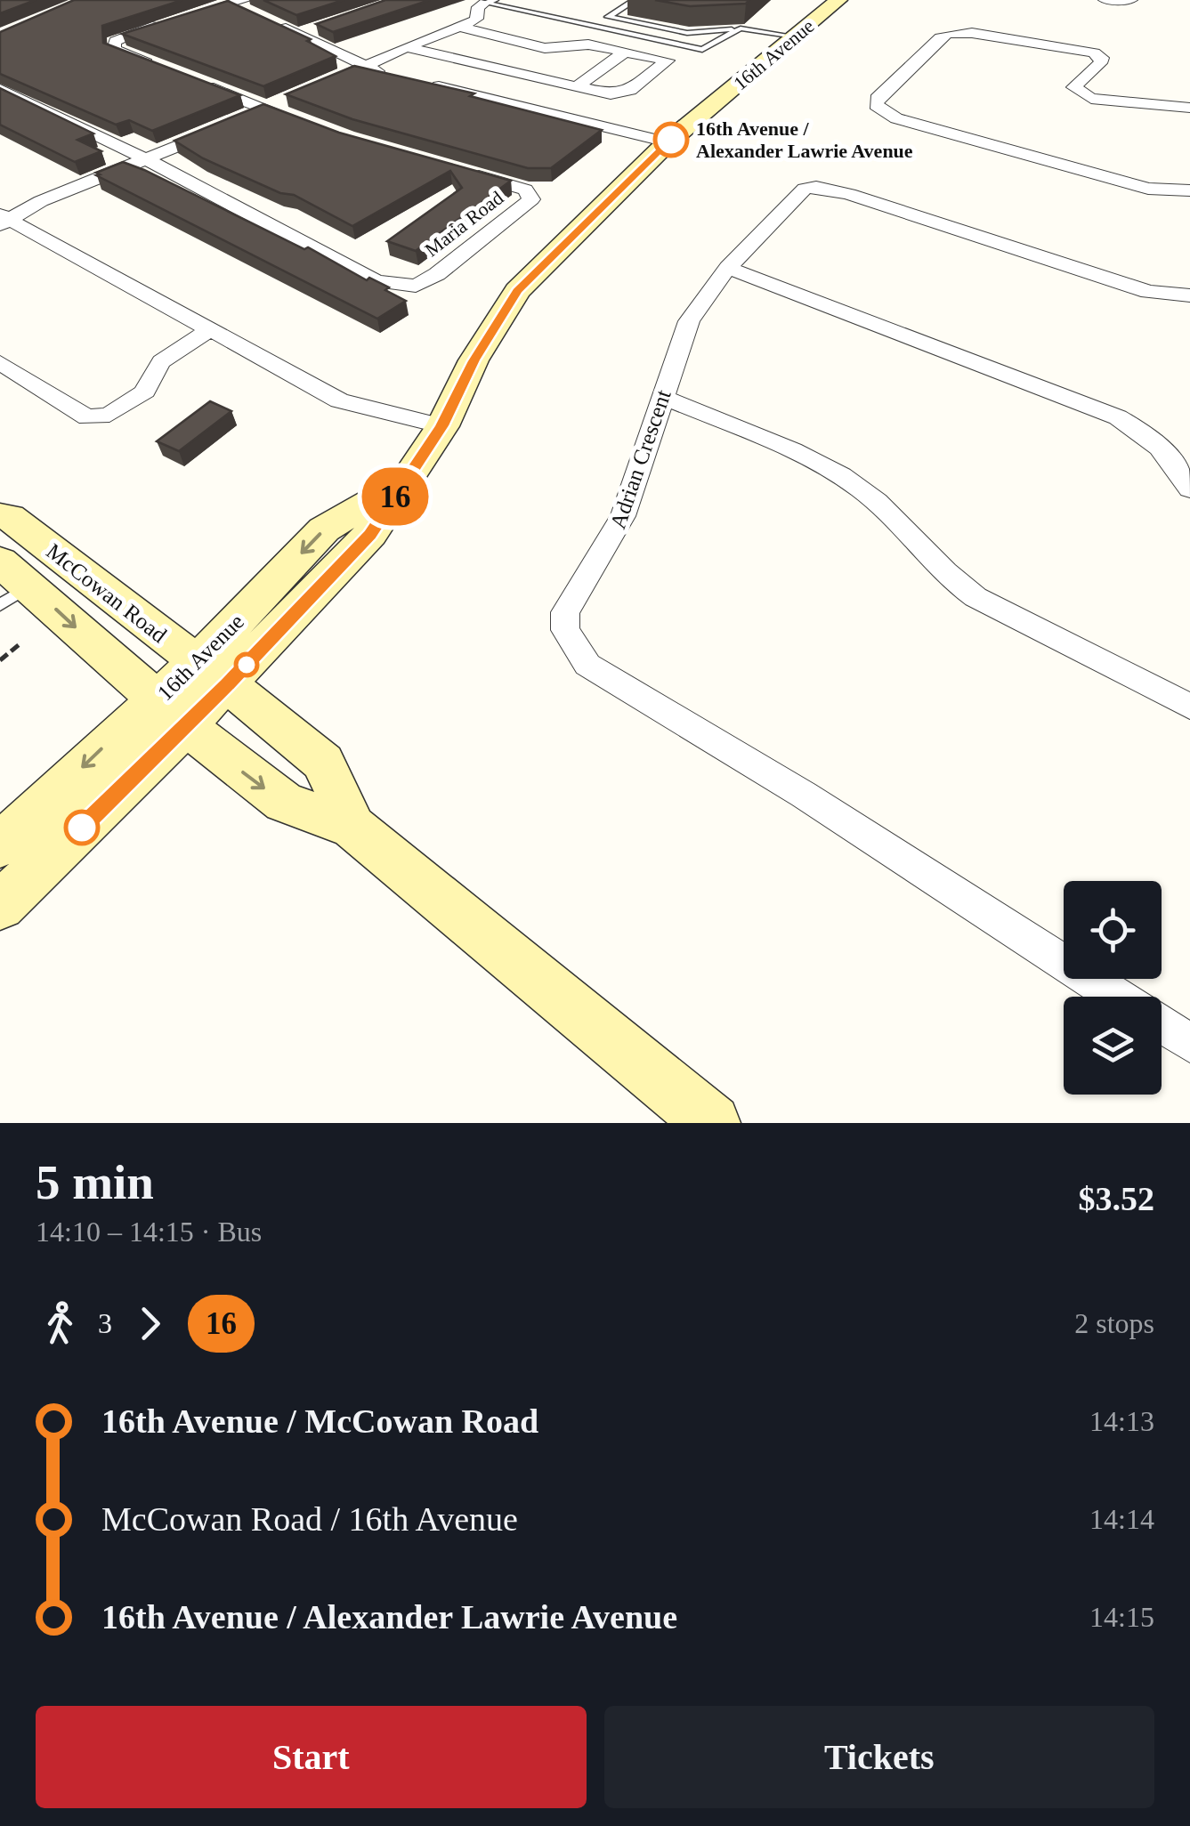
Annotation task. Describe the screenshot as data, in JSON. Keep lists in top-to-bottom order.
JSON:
{
  "streets": {
    "main road": ["16th Avenue", "McCowan Road"],
    "street": ["Maria Road", "Adrian Crescent"]
  },
  "crossings": [
    ["16th Avenue", "McCowan Road"]
  ],
  "places": ["16th Avenue / Alexander Lawrie Avenue"],
  "lines": ["bus line 16"],
  "page": {
    "on_map": "16",
    "heading": ["5 min", "14:10 – 14:15 · Bus", "$3.52"],
    "legs": ["3", "16", "2 stops"],
    "list": [
      {
        "name": "16th Avenue / McCowan Road",
        "value": "14:13"
      },
      {
        "name": "McCowan Road / 16th Avenue",
        "value": "14:14"
      },
      {
        "name": "16th Avenue / Alexander Lawrie Avenue",
        "value": "14:15"
      }
    ],
    "buttons": ["Start", "Tickets"]
  }
}
